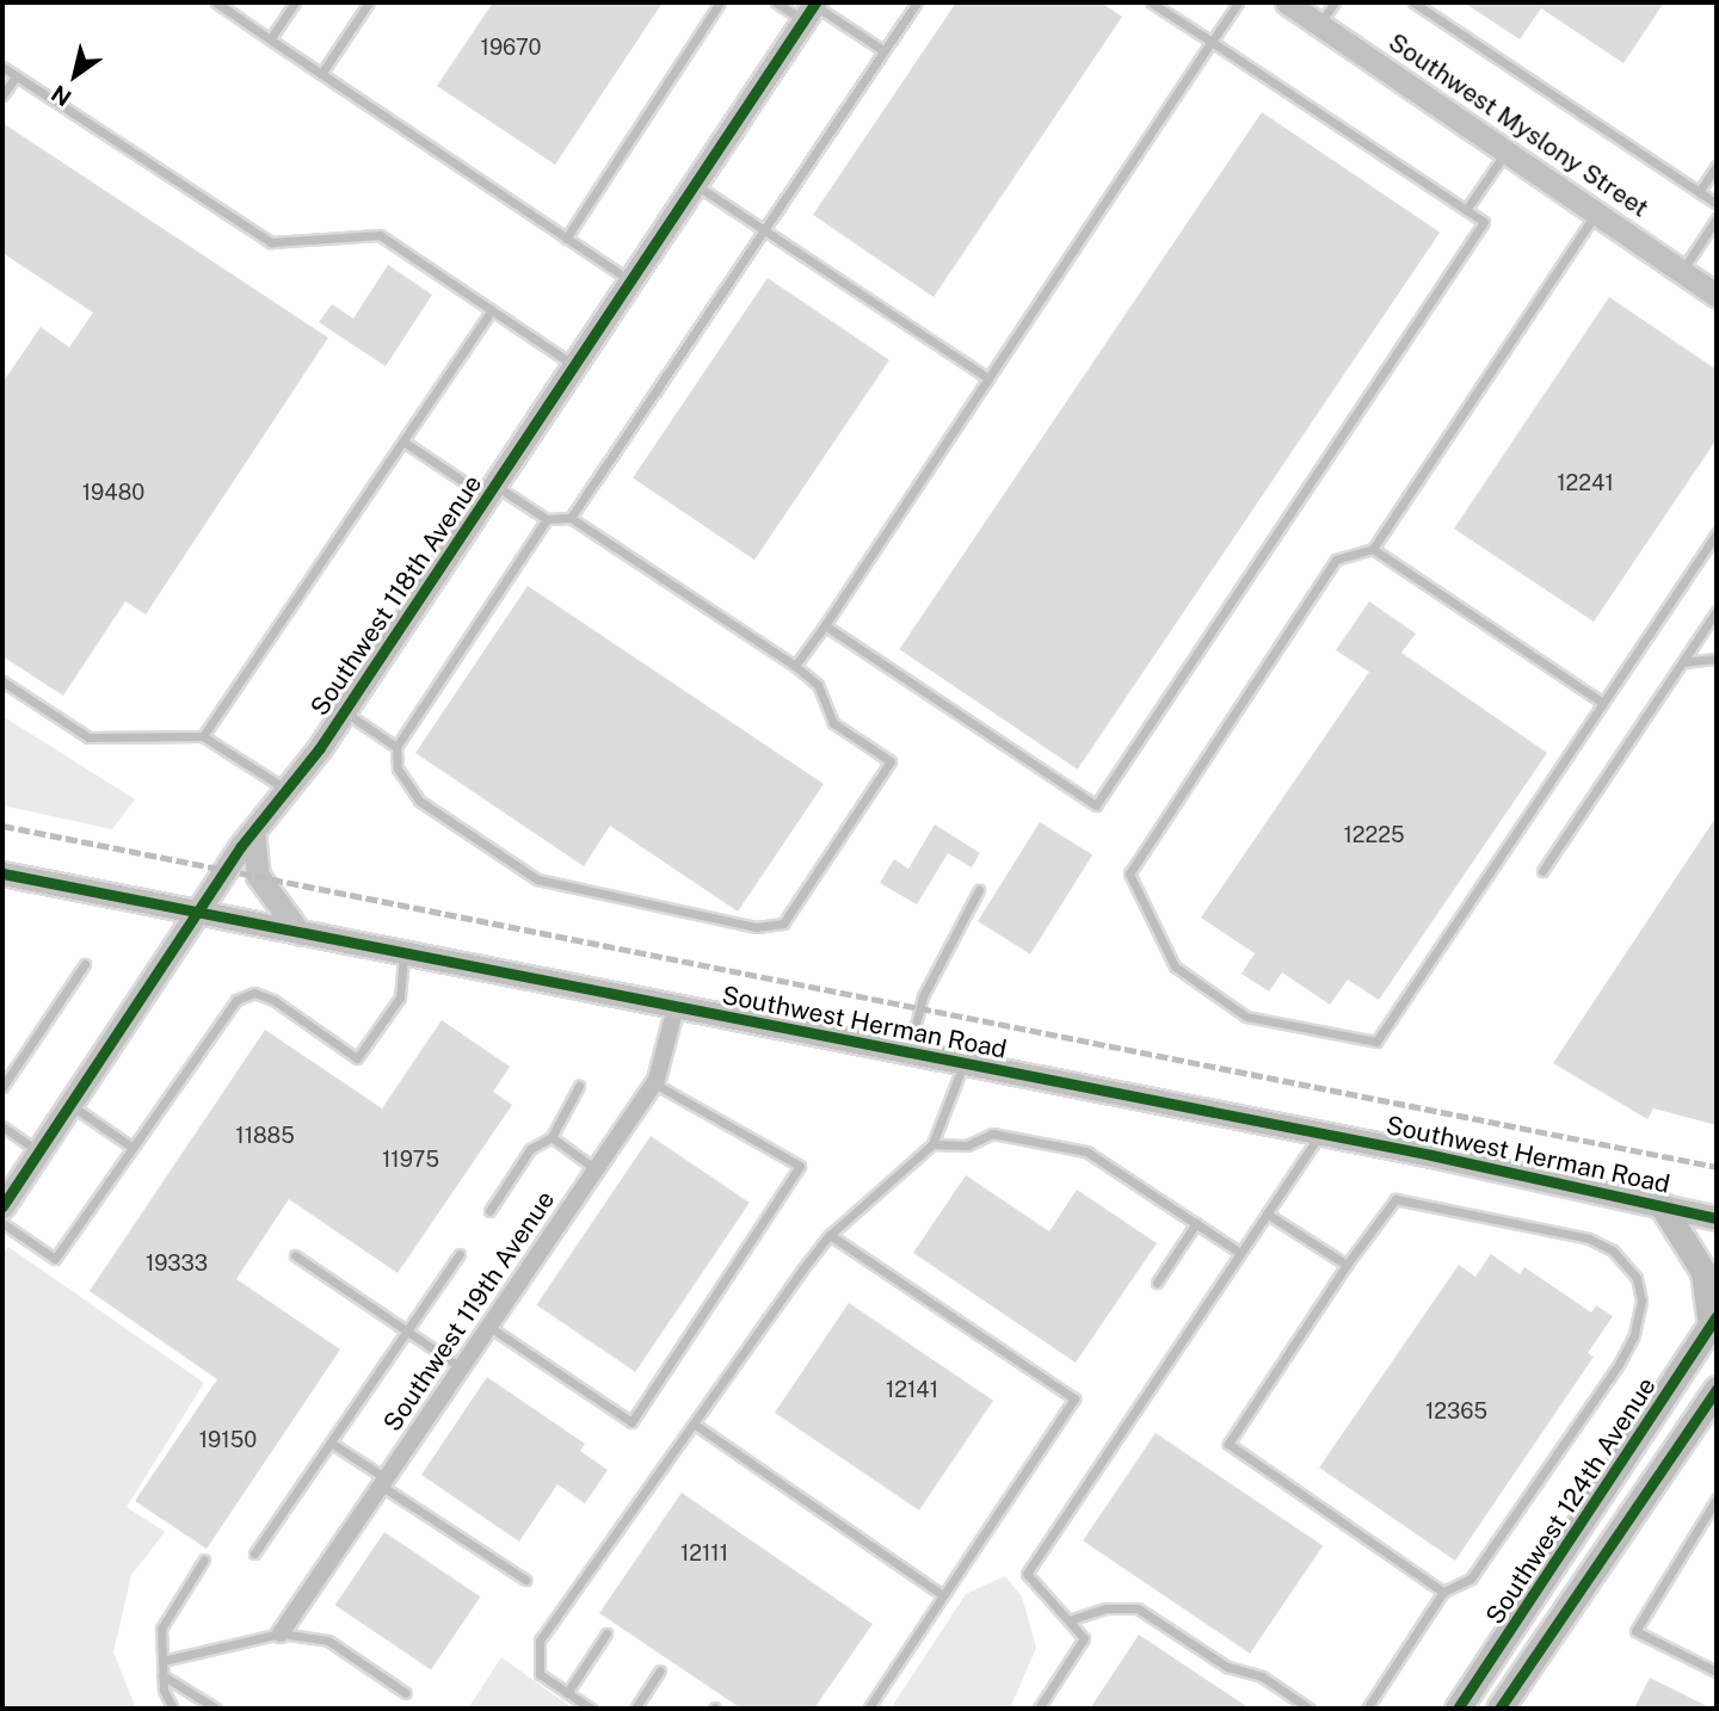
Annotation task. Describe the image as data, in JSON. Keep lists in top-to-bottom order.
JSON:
{
  "streets": {
    "main road": ["Southwest 124th Avenue"],
    "street": [
      "Southwest Myslony Street",
      "Southwest 118th Avenue",
      "Southwest Herman Road",
      "Southwest 119th Avenue"
    ]
  },
  "crossings": [
    ["Southwest 118th Avenue", "Southwest Herman Road"],
    ["Southwest Herman Road", "Southwest 119th Avenue"]
  ],
  "house_numbers": [
    "19670",
    "12241",
    "19480",
    "12225",
    "11885",
    "11975",
    "19333",
    "12141",
    "12365",
    "19150",
    "12111"
  ],
  "north": "bottom left"
}
